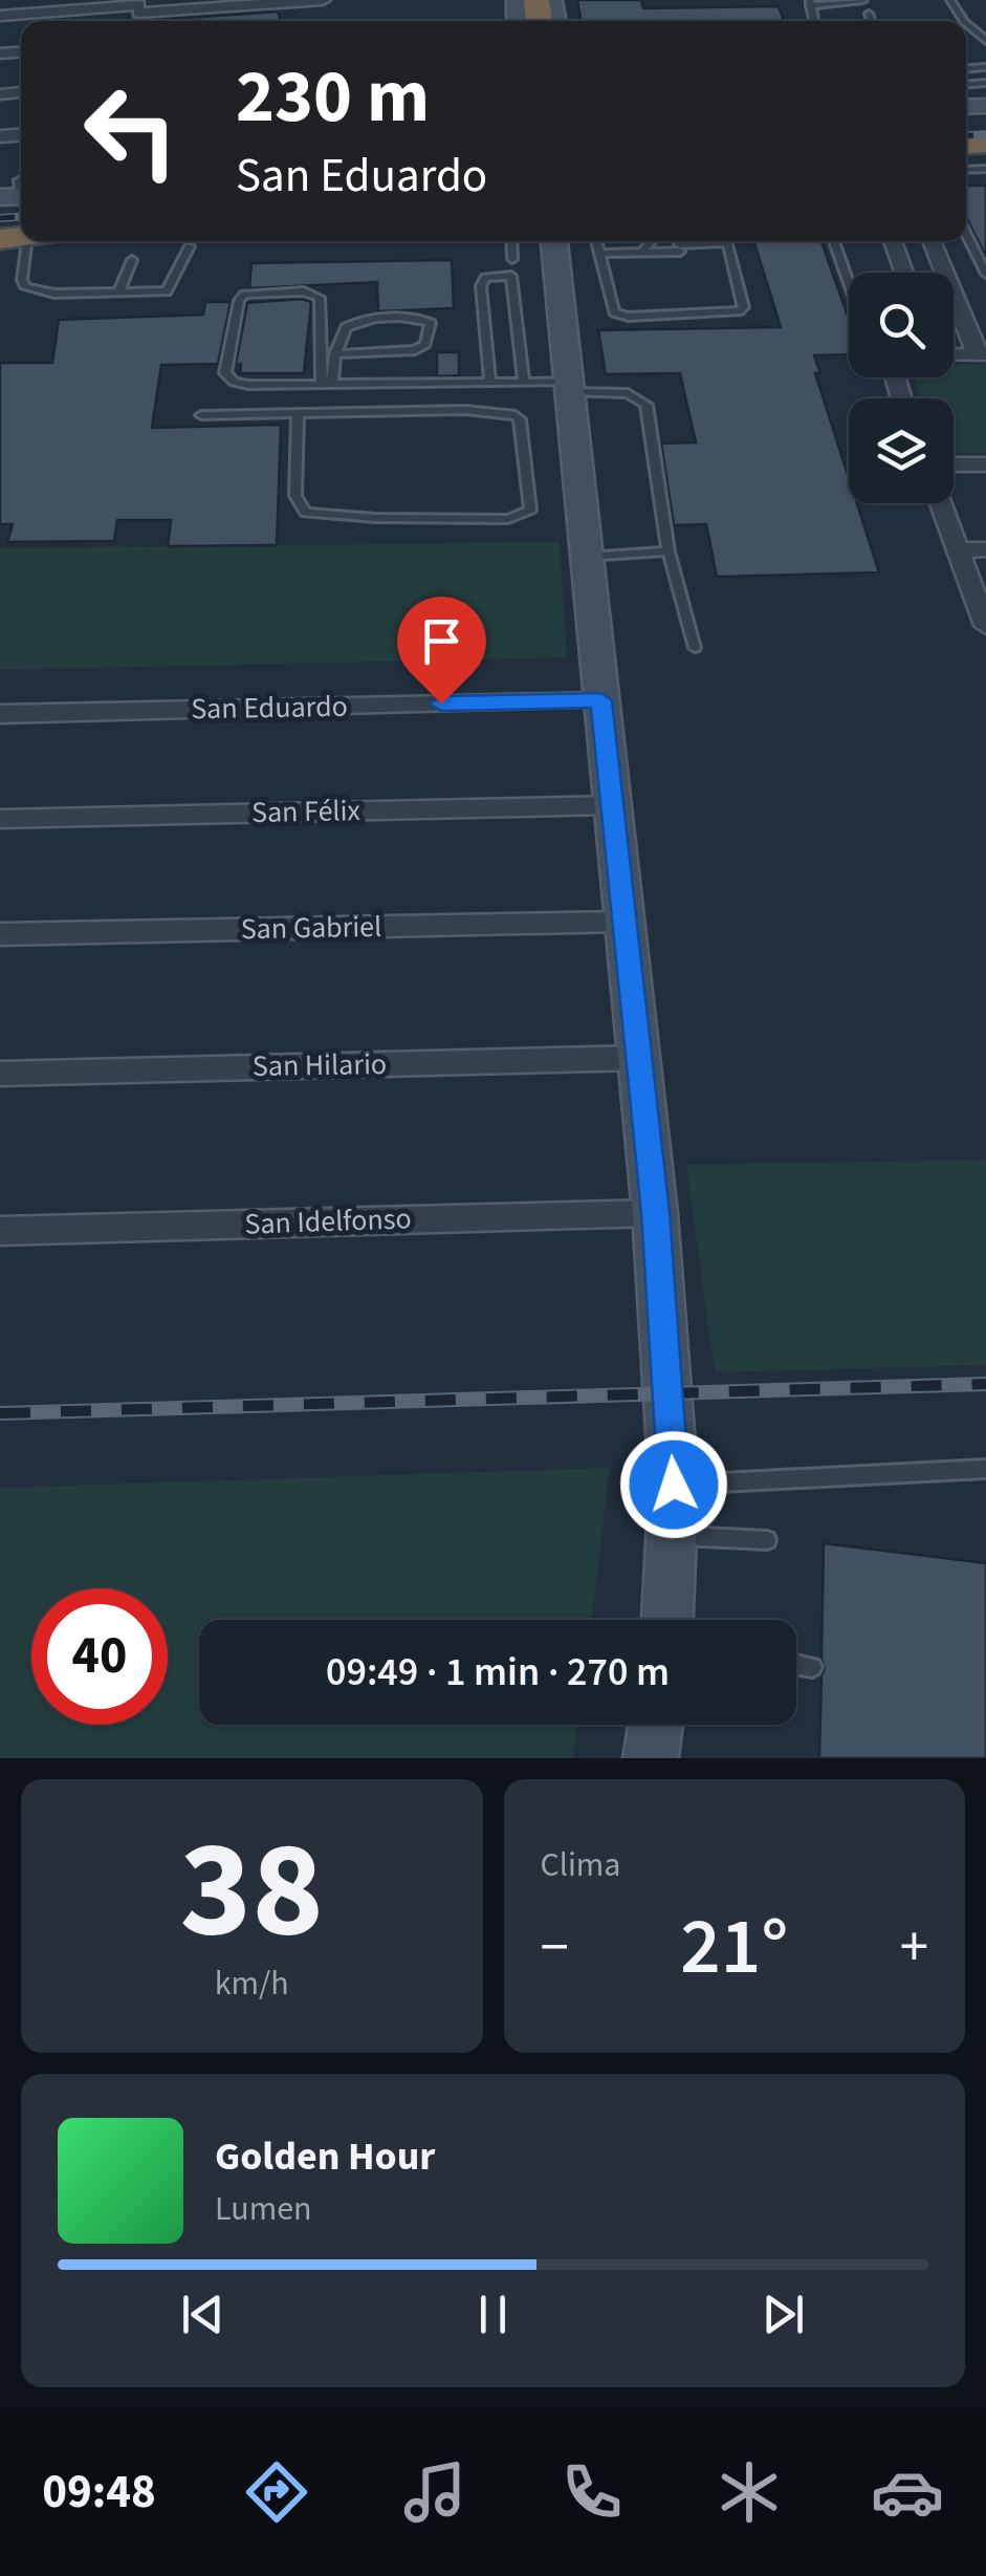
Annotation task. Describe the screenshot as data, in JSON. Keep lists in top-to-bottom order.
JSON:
{
  "streets": {
    "street": [
      "San Eduardo",
      "San Félix",
      "San Gabriel",
      "San Hilario",
      "San Idelfonso"
    ]
  },
  "page": {
    "turn": ["230 m", "San Eduardo"],
    "limit": "40",
    "trip": "09:49 · 1 min · 270 m",
    "tile": [
      ["38", "km/h"],
      "Clima"
    ],
    "heat": ["−", "21°", "+"],
    "song": ["Golden Hour", "Lumen"],
    "tabs": "09:48"
  }
}
